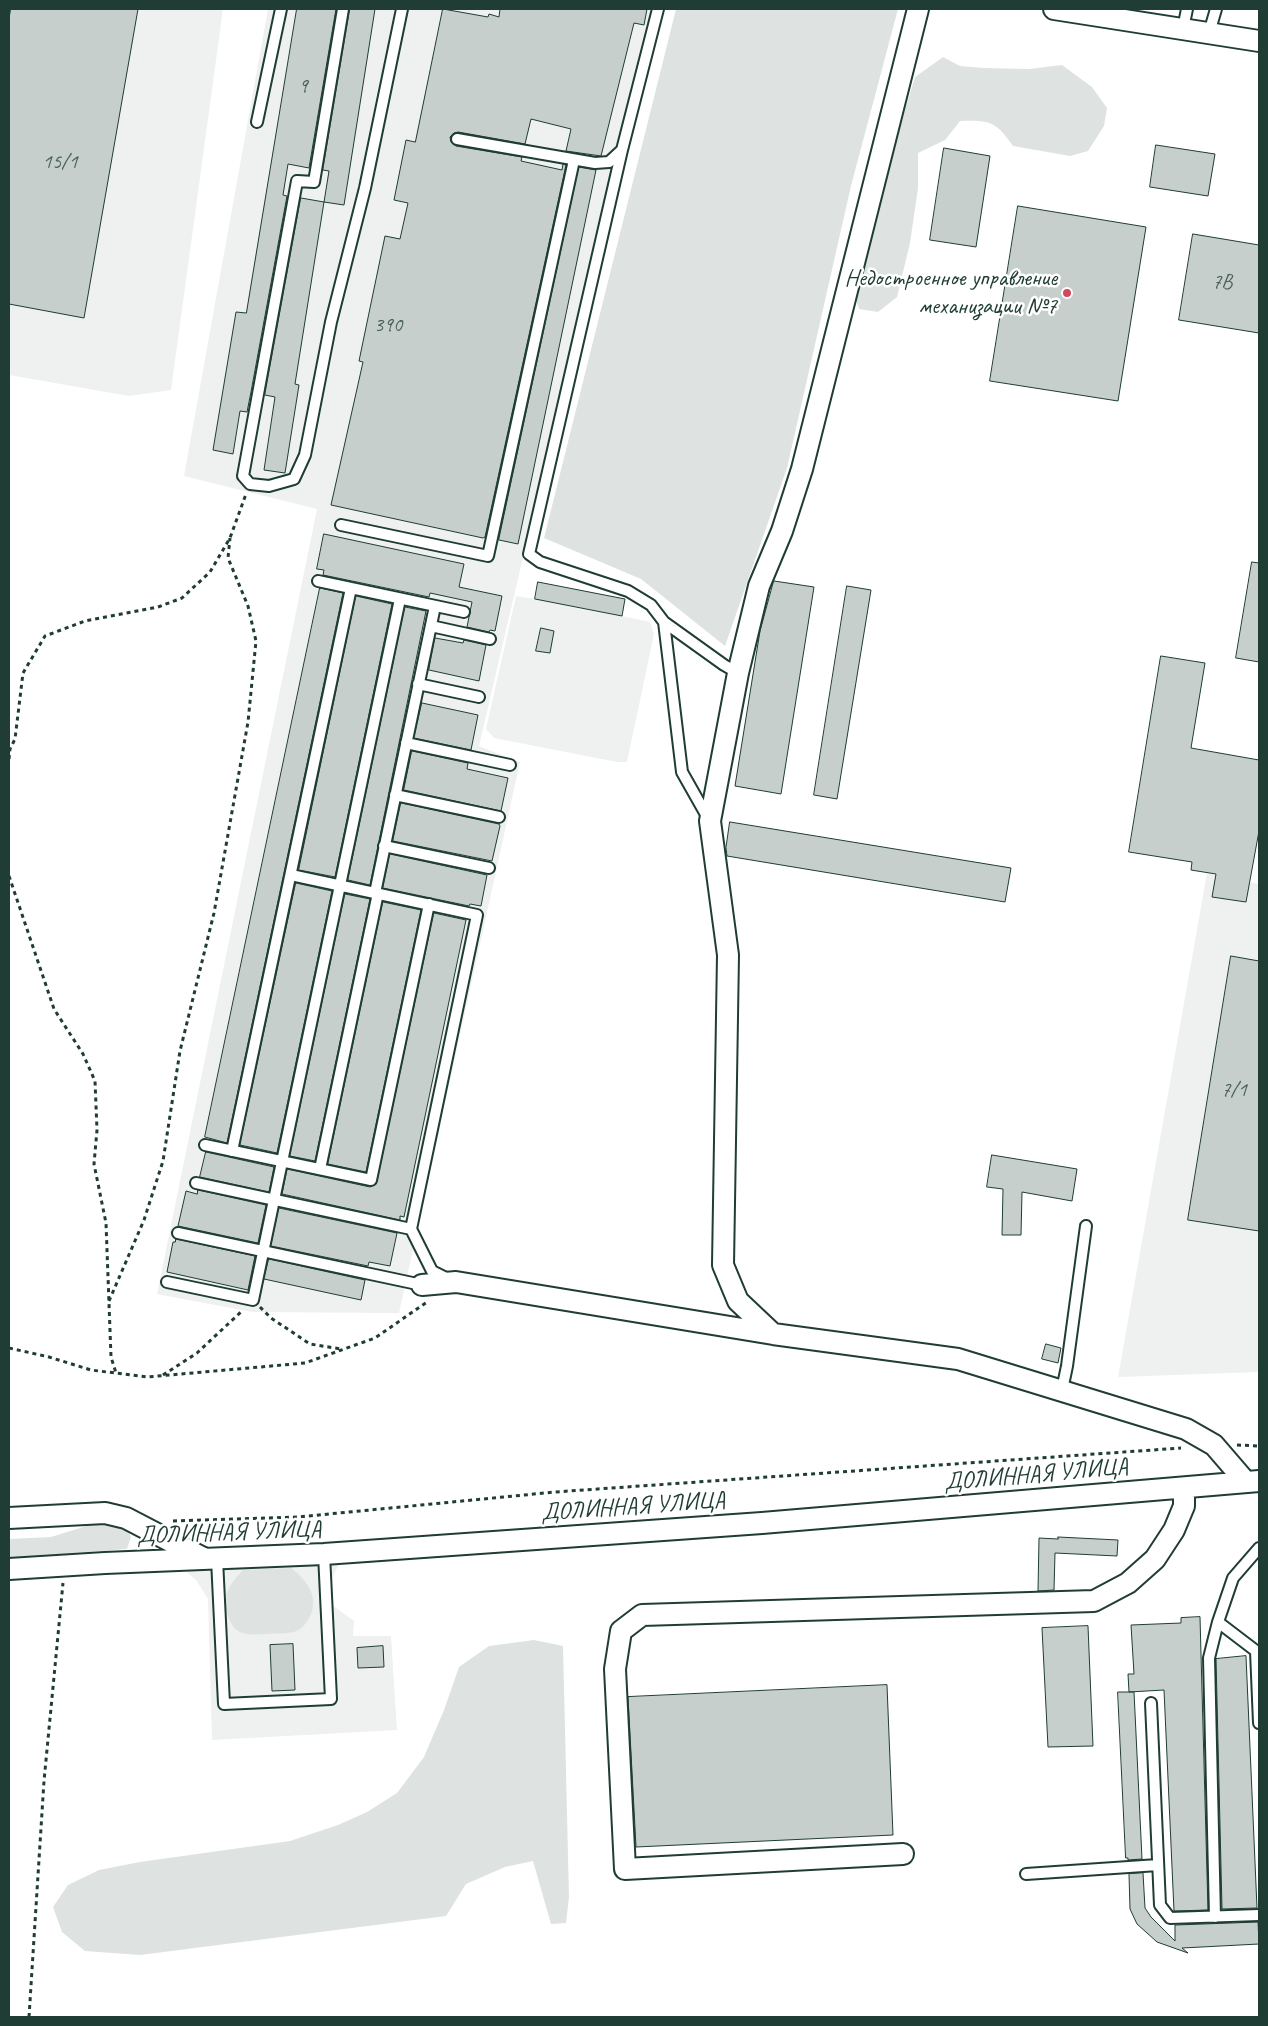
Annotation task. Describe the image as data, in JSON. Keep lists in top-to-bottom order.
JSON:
{
  "streets": {
    "street": ["ДОЛИННАЯ УЛИЦА"]
  },
  "places": ["Недостроенное управление механизации №7"],
  "house_numbers": [
    "9",
    "15/1",
    "7В",
    "390",
    "7/1"
  ]
}
